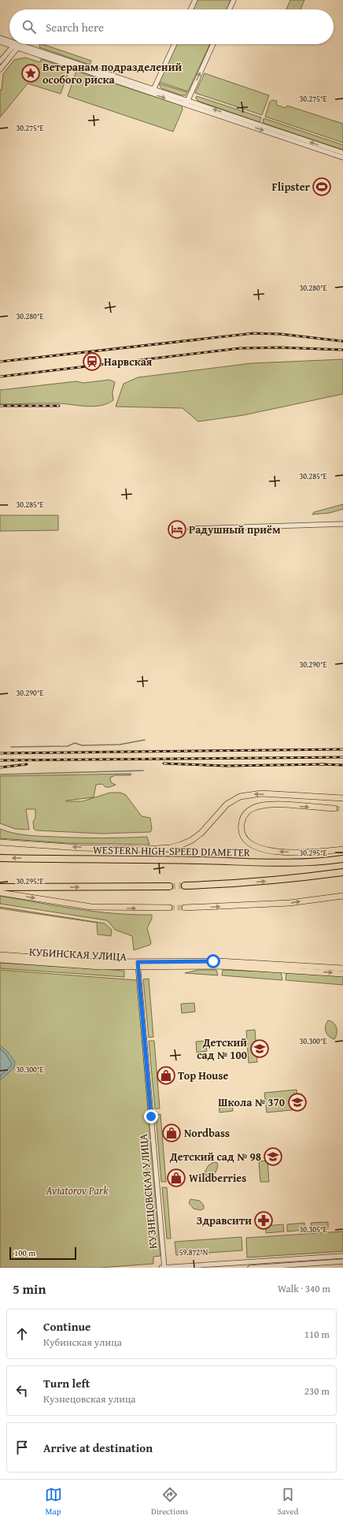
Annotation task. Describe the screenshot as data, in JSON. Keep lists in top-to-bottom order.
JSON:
{
  "streets": {
    "highway": ["WESTERN HIGH-SPEED DIAMETER"],
    "main road": ["КУБИНСКАЯ УЛИЦА"],
    "street": ["КУЗНЕЦОВСКАЯ УЛИЦА"]
  },
  "crossings": [
    ["КУБИНСКАЯ УЛИЦА", "КУЗНЕЦОВСКАЯ УЛИЦА"]
  ],
  "parks": ["Aviatorov Park"],
  "places": {
    "place": ["Ветеранам подразделений особого риска"],
    "sports": ["Flipster"],
    "station": ["Нарвская"],
    "hotel": ["Радушный приём"],
    "school or university": ["Детский сад № 100", "Школа № 370", "Детский сад № 98"],
    "shop": ["Top House", "Nordbass", "Wildberries"],
    "pharmacy": ["Здравсити"]
  },
  "scale_bar": "100 m",
  "page": {
    "search": "Search here",
    "scale": "100 m",
    "heading": ["5 min", "Walk · 340 m"],
    "list": [
      ["Continue", "Кубинская улица", "110 m"],
      ["Turn left", "Кузнецовская улица", "230 m"],
      "Arrive at destination"
    ],
    "nav": ["Map", "Directions", "Saved"]
  },
  "coordinates": [
    "30.275°E",
    "30.280°E",
    "30.285°E",
    "30.290°E",
    "30.295°E",
    "30.300°E",
    "30.305°E",
    "59.872°N"
  ]
}
